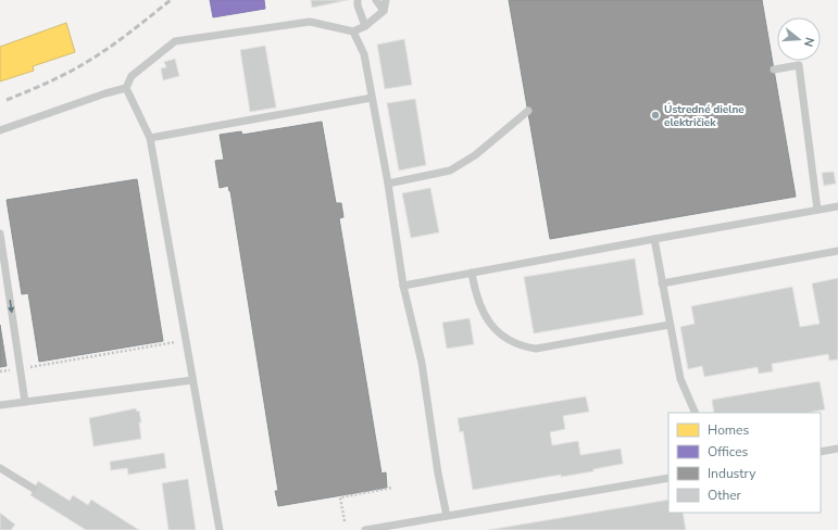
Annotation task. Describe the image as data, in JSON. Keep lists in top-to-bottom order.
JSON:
{
  "places": ["Ústredné dielne električiek"],
  "legend": [
    "Homes",
    "Offices",
    "Industry",
    "Other"
  ],
  "north": "right"
}
